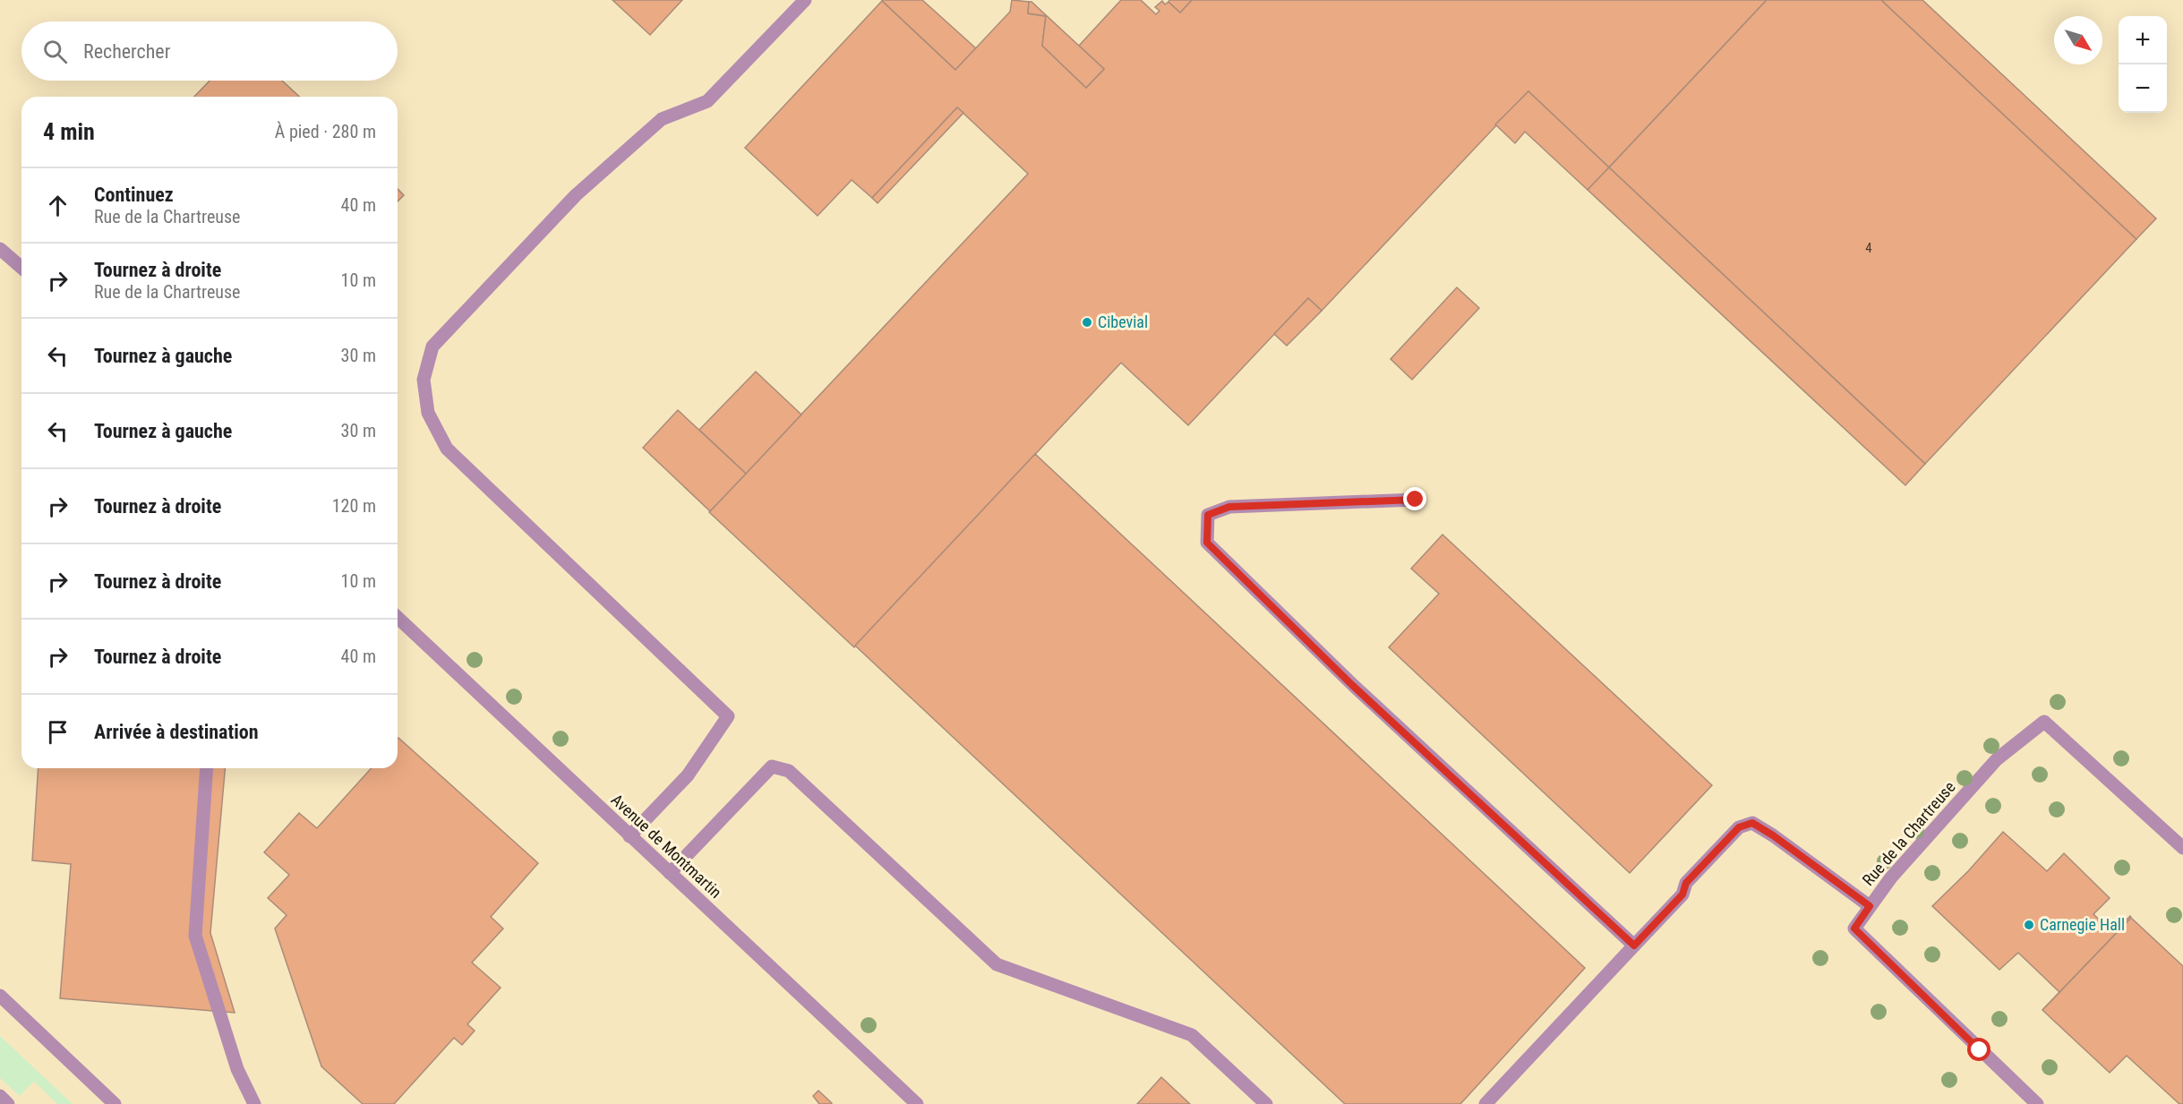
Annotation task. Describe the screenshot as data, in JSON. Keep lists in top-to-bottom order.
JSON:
{
  "streets": {
    "street": ["Rue de la Chartreuse", "Avenue de Montmartin"]
  },
  "places": ["Cibevial", "Carnegie Hall"],
  "house_numbers": ["4"],
  "north": "bottom right",
  "page": {
    "map_buttons": ["+", "−"],
    "search": "Rechercher",
    "heading": ["4 min", "À pied · 280 m"],
    "list": [
      ["Continuez", "Rue de la Chartreuse", "40 m"],
      ["Tournez à droite", "Rue de la Chartreuse", "10 m"],
      ["Tournez à gauche", "30 m"],
      ["Tournez à gauche", "30 m"],
      ["Tournez à droite", "120 m"],
      ["Tournez à droite", "10 m"],
      ["Tournez à droite", "40 m"],
      "Arrivée à destination"
    ]
  }
}
